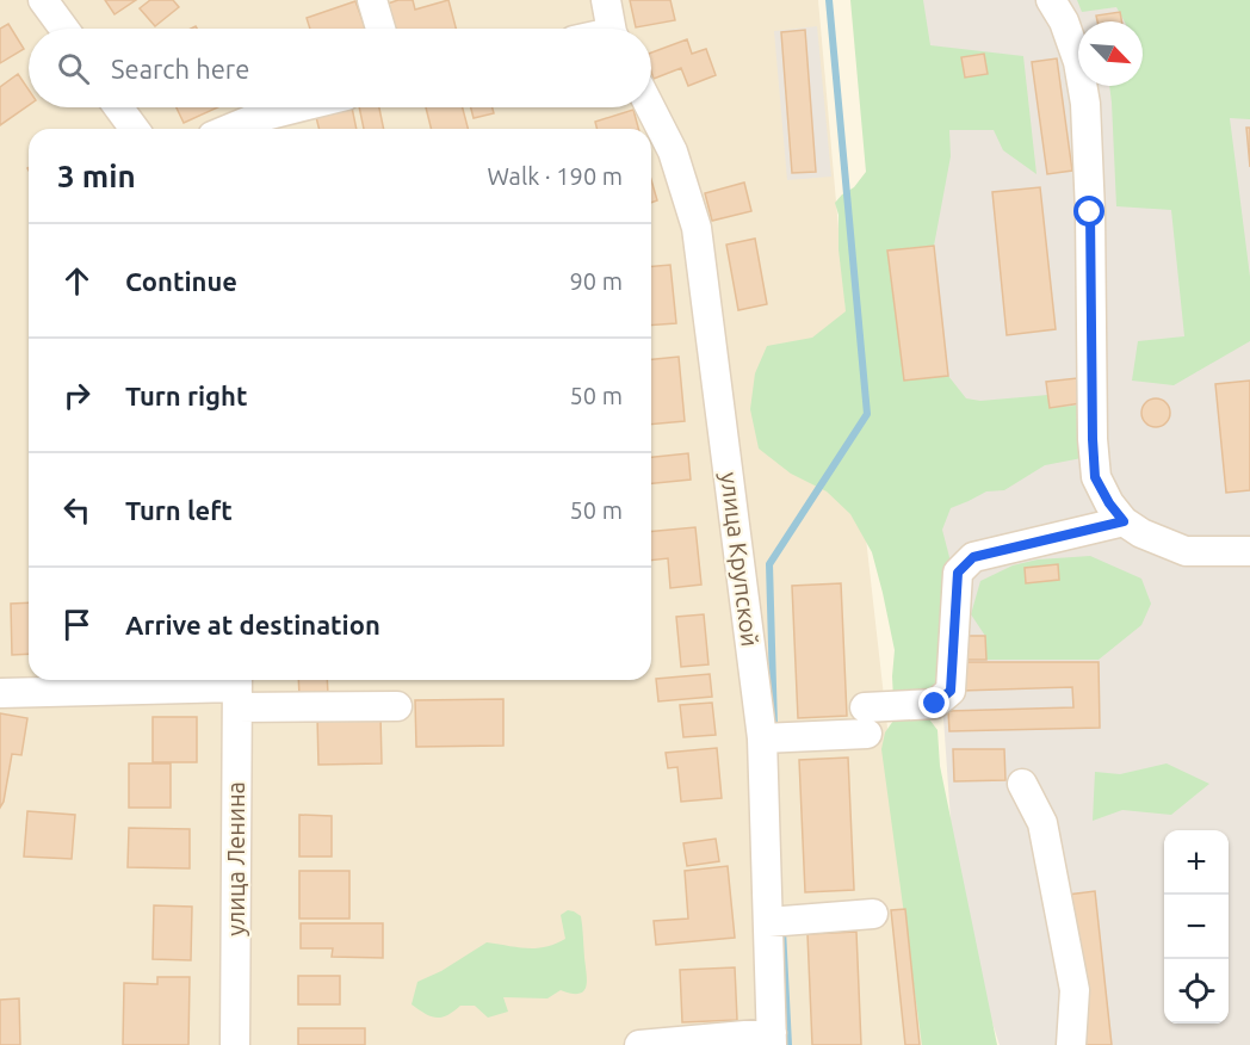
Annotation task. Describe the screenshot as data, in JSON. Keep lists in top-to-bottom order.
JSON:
{
  "streets": {
    "street": ["улица Крупской", "улица Ленина"]
  },
  "north": "bottom right",
  "page": {
    "search": "Search here",
    "heading": ["3 min", "Walk · 190 m"],
    "list": [
      ["Continue", "90 m"],
      ["Turn right", "50 m"],
      ["Turn left", "50 m"],
      "Arrive at destination"
    ],
    "map_buttons": ["+", "−"]
  }
}
